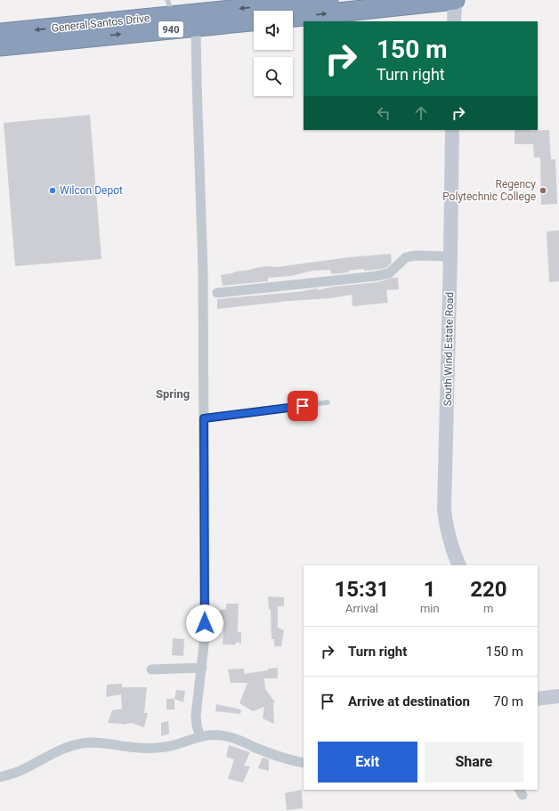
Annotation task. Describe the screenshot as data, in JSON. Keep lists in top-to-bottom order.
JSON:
{
  "streets": {
    "highway": ["General Santos Drive", "940"],
    "street": ["South Wind Estate Road"]
  },
  "districts": ["Spring"],
  "places": ["Wilcon Depot", "Regency Polytechnic College"],
  "page": {
    "turn": ["150 m", "Turn right"],
    "eta": [
      "15:31",
      "Arrival",
      "1",
      "min",
      "220",
      "m"
    ],
    "list": [
      {
        "name": "Turn right",
        "value": "150 m"
      },
      {
        "name": "Arrive at destination",
        "value": "70 m"
      }
    ],
    "buttons": ["Exit", "Share"]
  }
}
